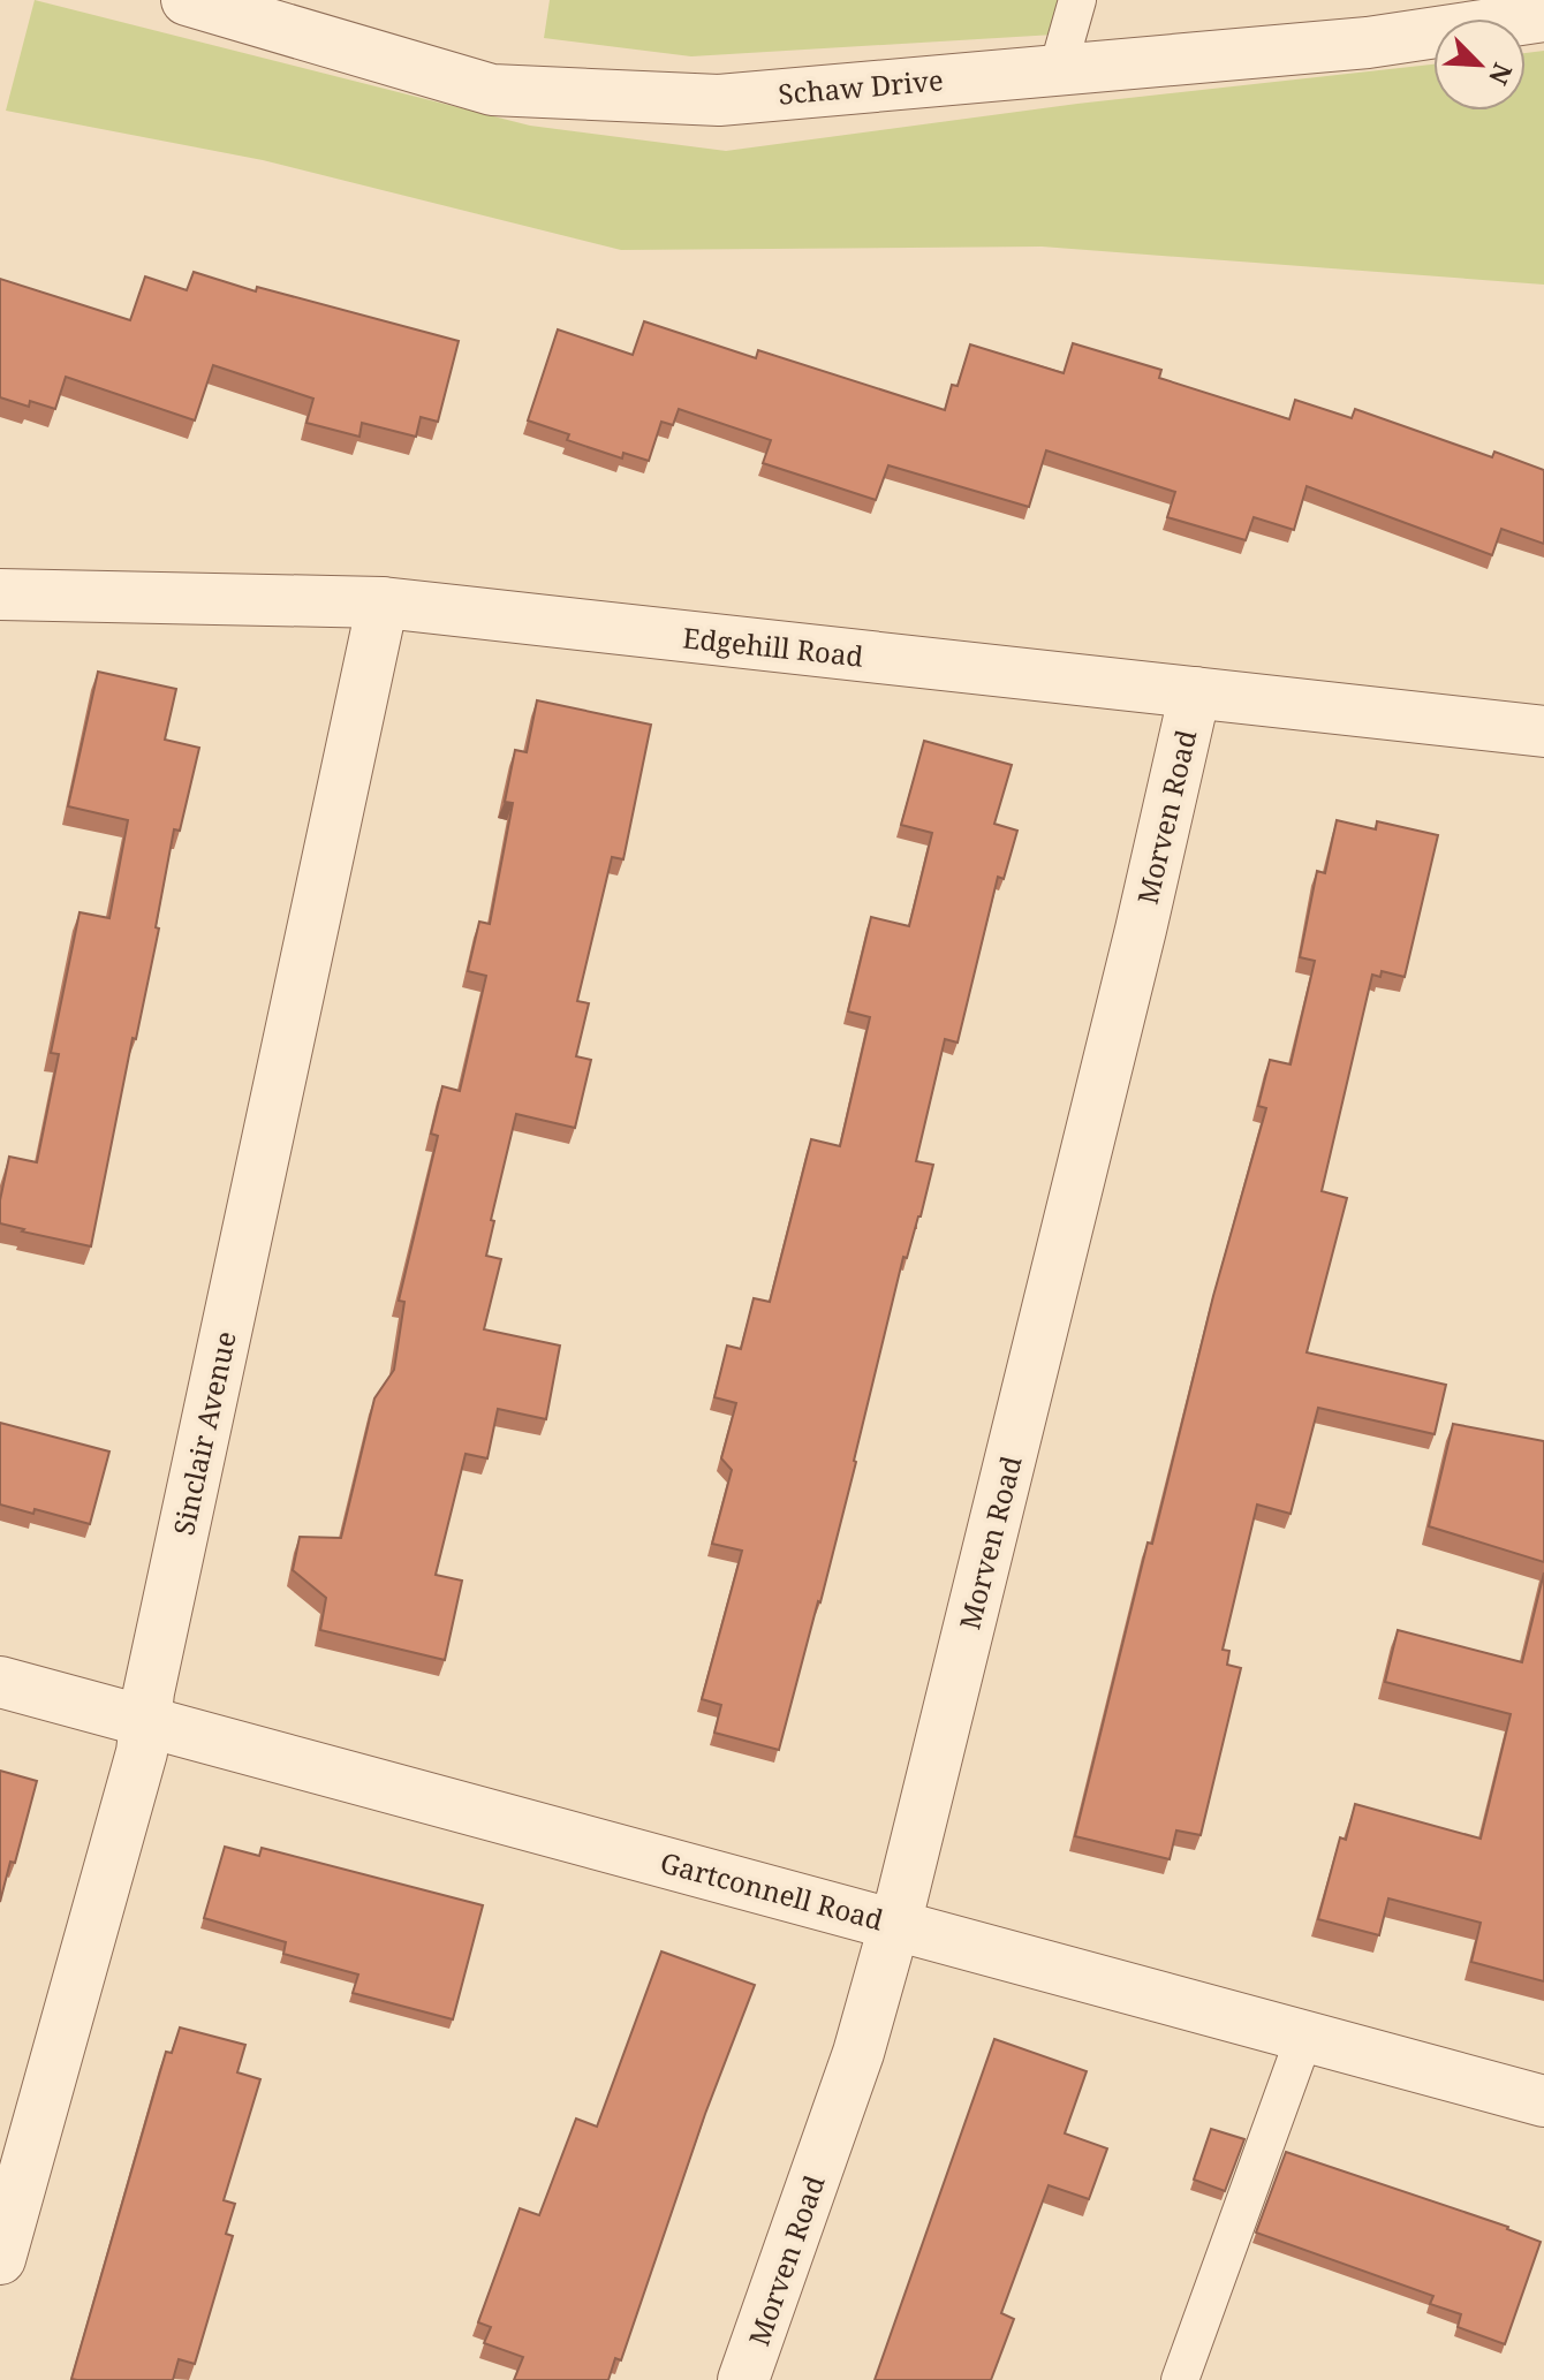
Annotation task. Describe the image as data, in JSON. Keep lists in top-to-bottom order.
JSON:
{
  "streets": {
    "street": [
      "Schaw Drive",
      "Edgehill Road",
      "Morven Road",
      "Sinclair Avenue",
      "Gartconnell Road"
    ]
  },
  "crossings": [
    ["Edgehill Road", "Morven Road"],
    ["Edgehill Road", "Sinclair Avenue"],
    ["Morven Road", "Gartconnell Road"],
    ["Sinclair Avenue", "Gartconnell Road"]
  ],
  "north": "bottom right"
}
